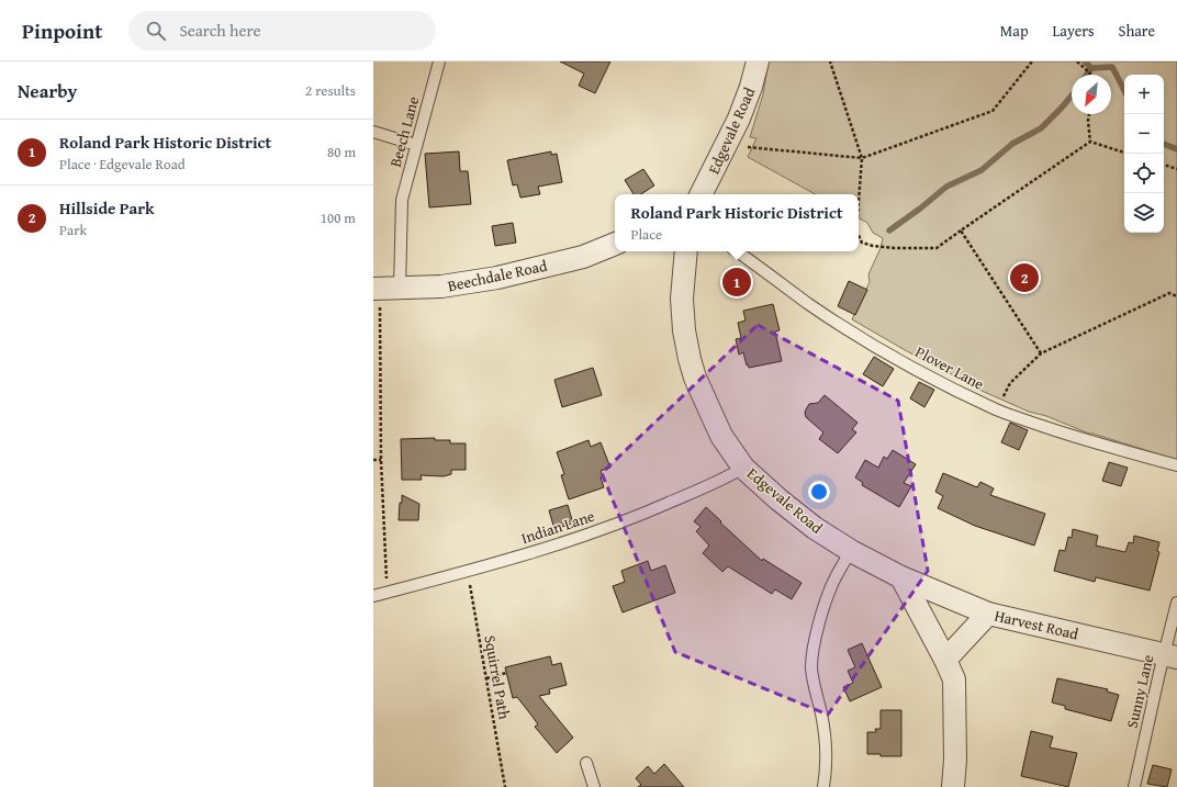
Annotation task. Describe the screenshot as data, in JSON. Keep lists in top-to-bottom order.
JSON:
{
  "streets": {
    "street": ["Edgevale Road", "Beechdale Road", "Harvest Road"],
    "lane": [
      "Beech Lane",
      "Plover Lane",
      "Indian Lane",
      "Sunny Lane"
    ],
    "path": ["Squirrel Path"]
  },
  "crossings": [
    ["Edgevale Road", "Indian Lane"],
    ["Edgevale Road", "Harvest Road"],
    ["Beech Lane", "Beechdale Road"],
    ["Indian Lane", "Squirrel Path"],
    ["Harvest Road", "Sunny Lane"]
  ],
  "north": "bottom left",
  "page": {
    "header": "Pinpoint",
    "search": "Search here",
    "nav": ["Map", "Layers", "Share"],
    "heading": ["Nearby", "2 results"],
    "map_buttons": ["+", "−"],
    "list": [
      {
        "mark": "1",
        "name": "Roland Park Historic District",
        "note": "Place · Edgevale Road",
        "value": "80 m"
      },
      {
        "mark": "2",
        "name": "Hillside Park",
        "note": "Park",
        "value": "100 m"
      }
    ],
    "popup": ["Roland Park Historic District", "Place"],
    "pins": ["2", "1"]
  }
}
